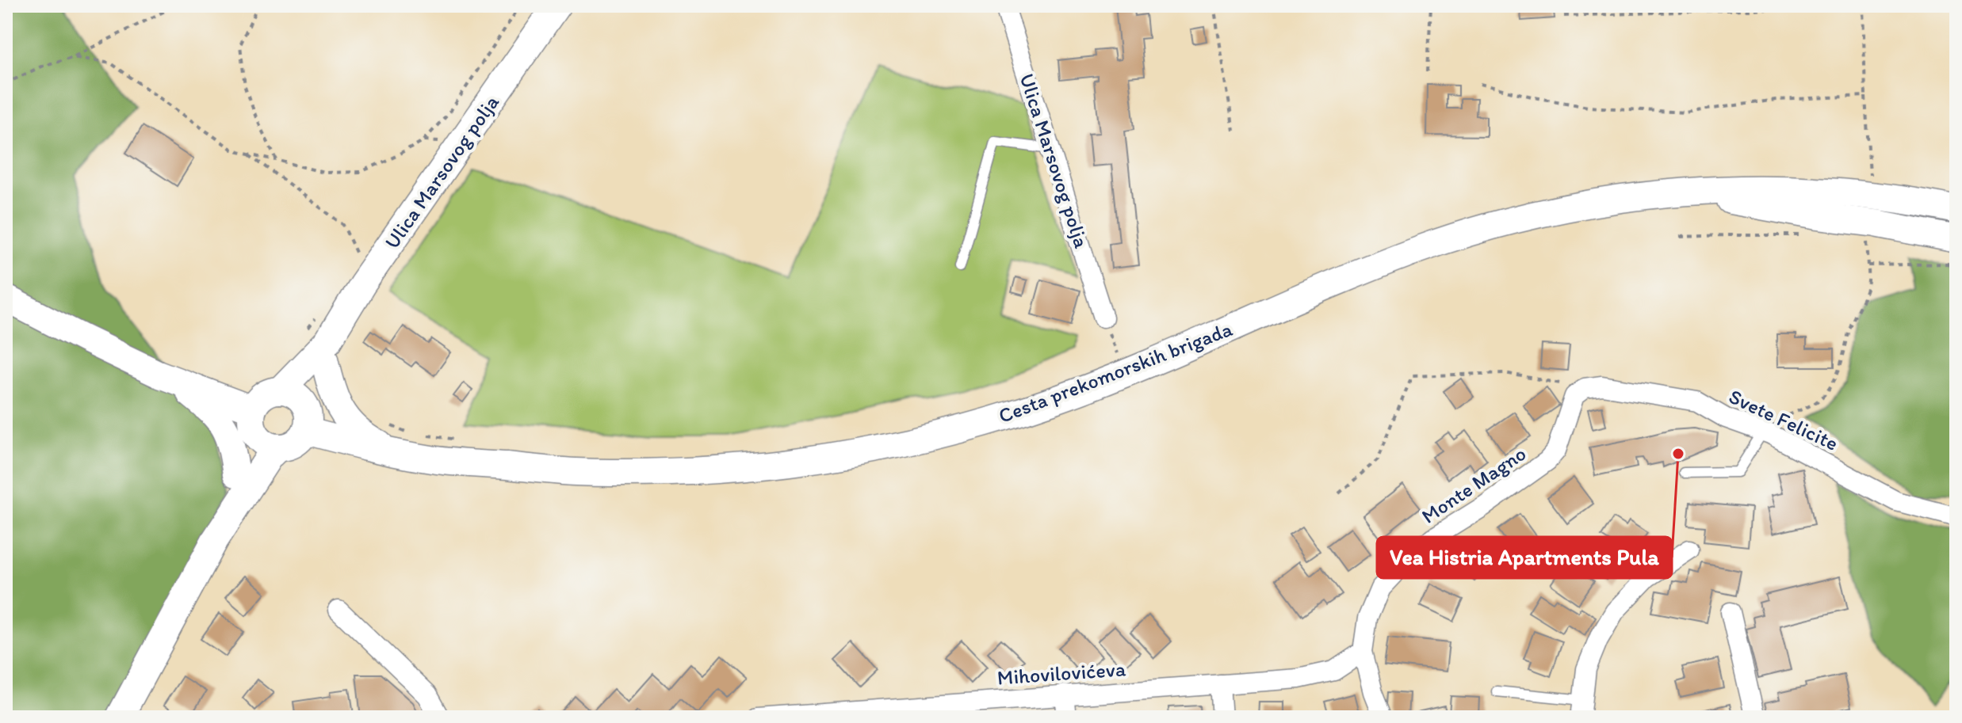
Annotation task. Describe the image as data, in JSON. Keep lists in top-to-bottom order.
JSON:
{
  "streets": {
    "main road": ["Ulica Marsovog polja", "Cesta prekomorskih brigada"],
    "street": ["Svete Felicite", "Monte Magno", "Mihovilovićeva"]
  },
  "crossings": [
    ["Ulica Marsovog polja", "Cesta prekomorskih brigada"],
    ["Svete Felicite", "Monte Magno"],
    ["Monte Magno", "Mihovilovićeva"]
  ],
  "places": ["Vea Histria Apartments Pula"]
}
